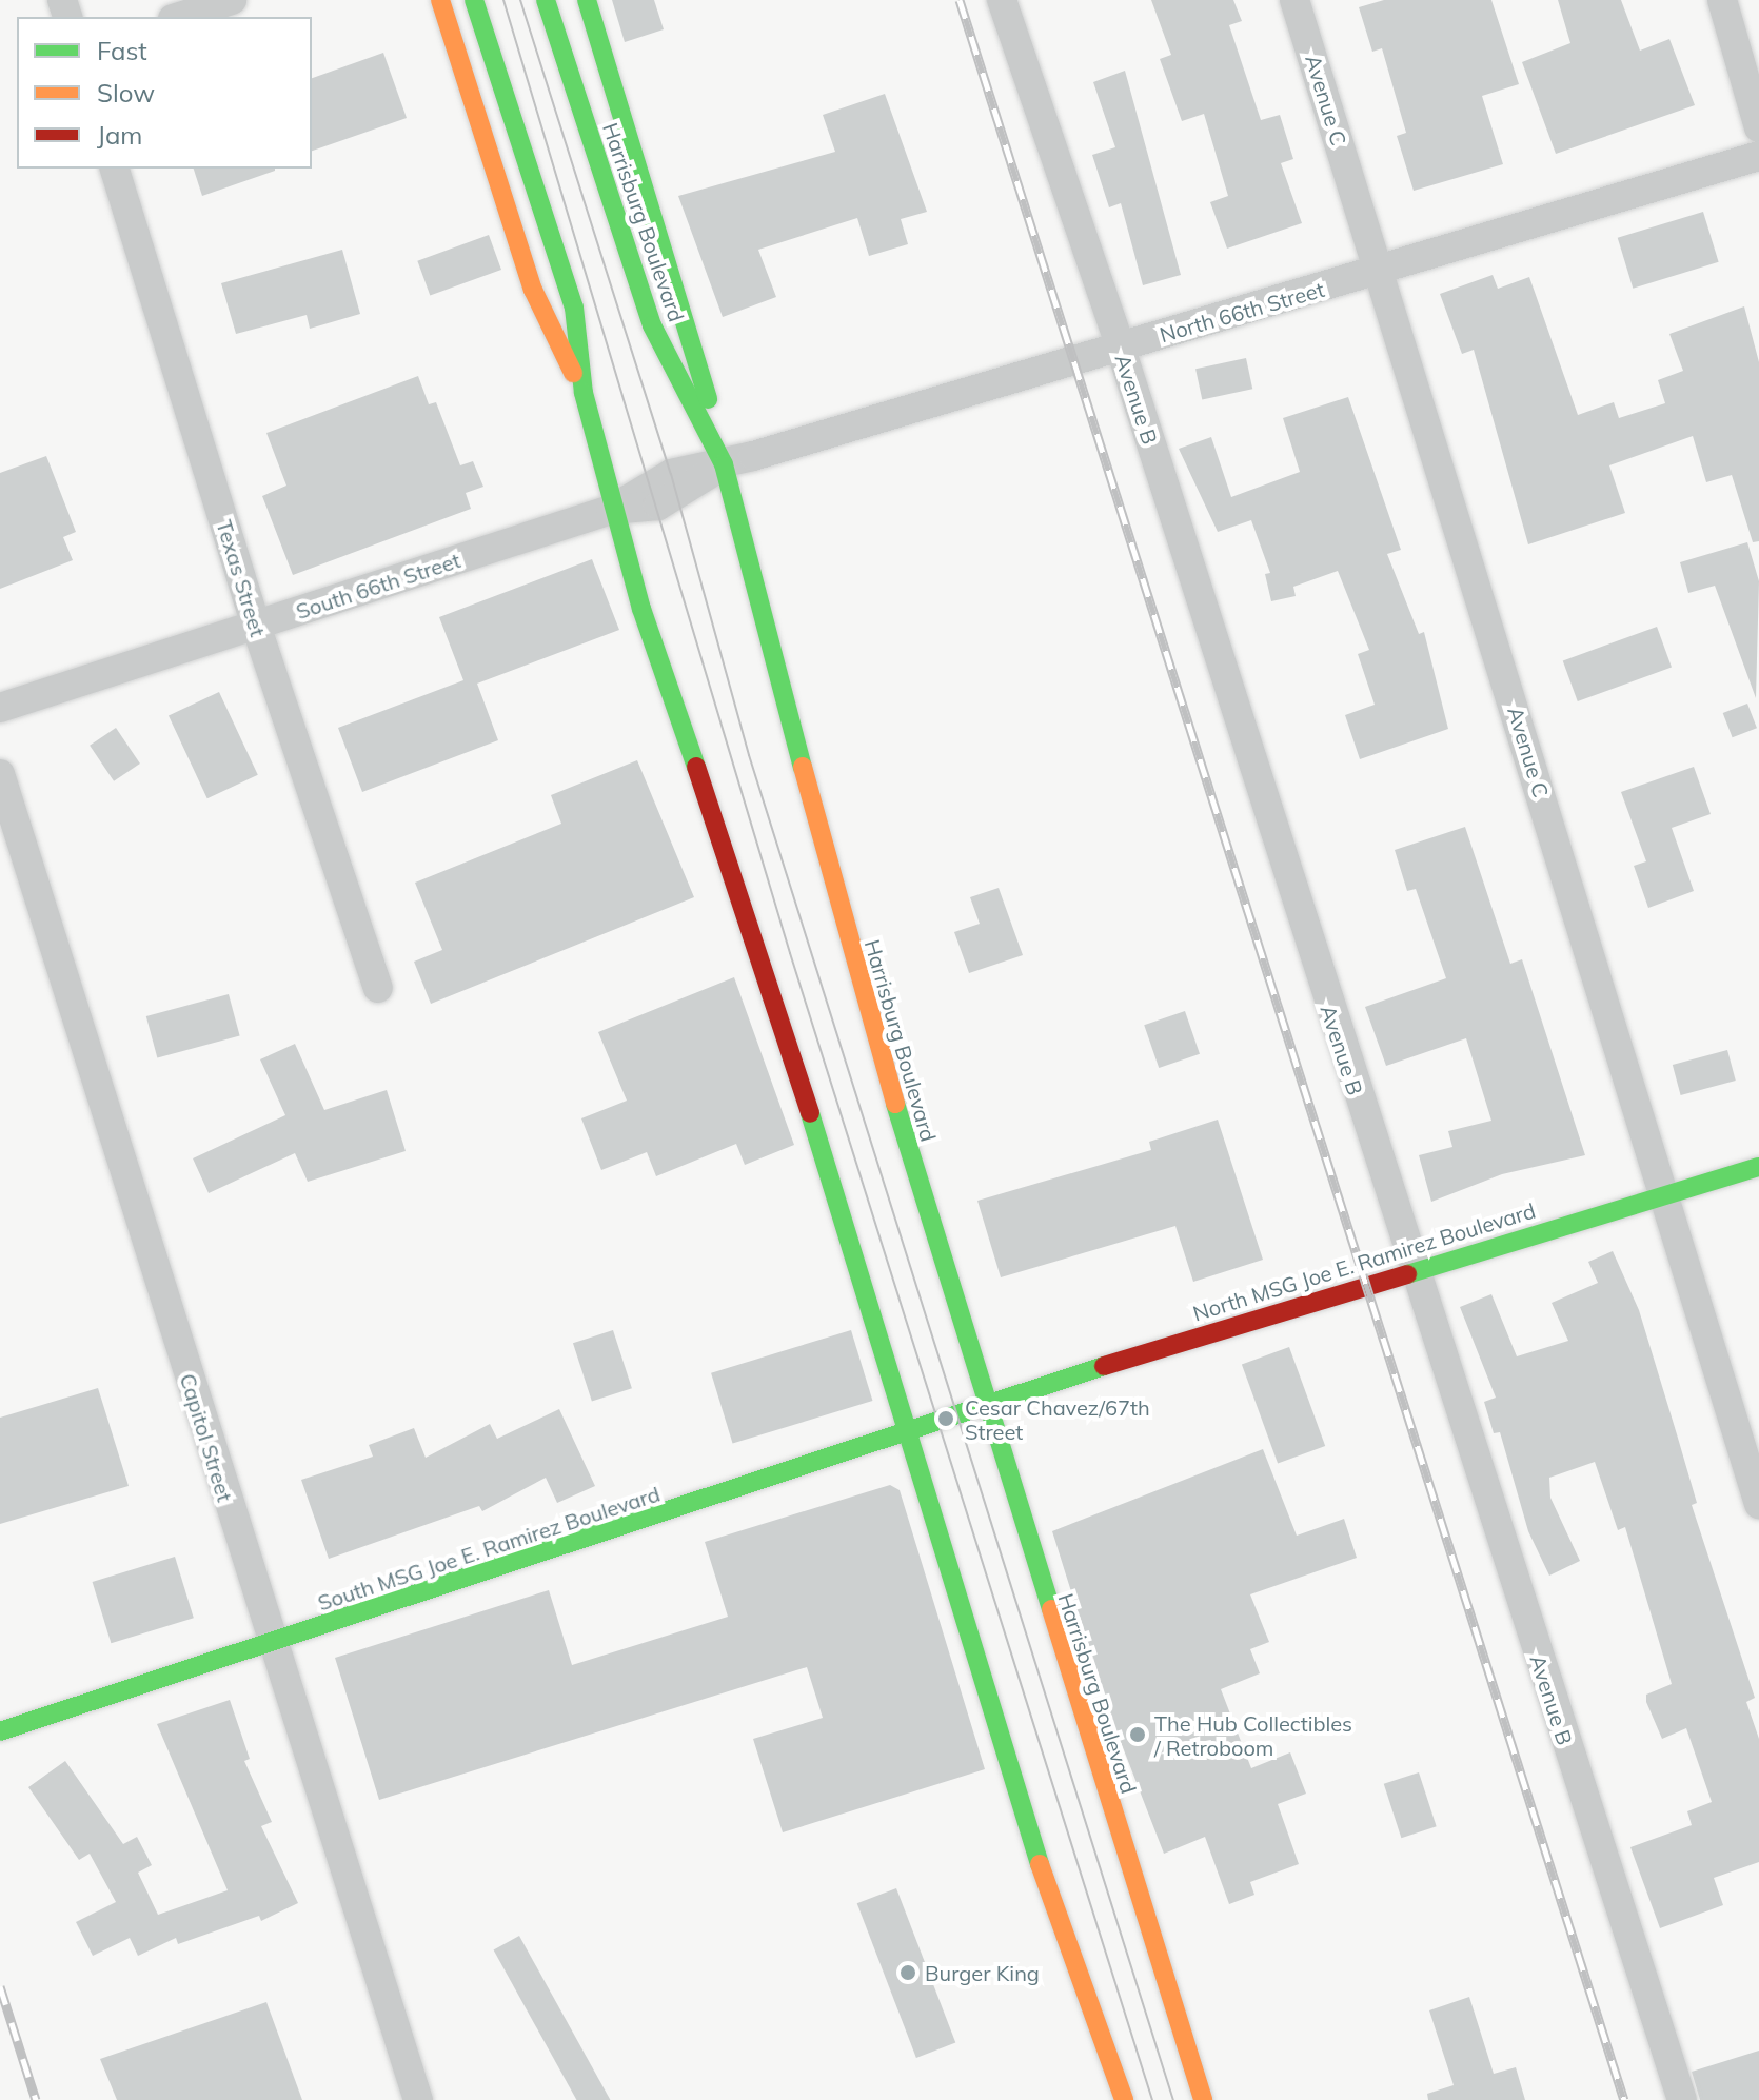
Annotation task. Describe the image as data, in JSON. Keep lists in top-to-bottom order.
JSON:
{
  "streets": {
    "main road": ["Harrisburg Boulevard", "North MSG Joe E. Ramirez Boulevard", "South MSG Joe E. Ramirez Boulevard"],
    "street": [
      "Avenue C",
      "North 66th Street",
      "Avenue B",
      "Texas Street",
      "South 66th Street",
      "Capitol Street"
    ]
  },
  "crossings": [
    ["Avenue C", "North 66th Street"],
    ["Avenue C", "North MSG Joe E. Ramirez Boulevard"],
    ["Harrisburg Boulevard", "North 66th Street"],
    ["Harrisburg Boulevard", "South 66th Street"],
    ["Harrisburg Boulevard", "North MSG Joe E. Ramirez Boulevard"],
    ["Harrisburg Boulevard", "South MSG Joe E. Ramirez Boulevard"],
    ["North 66th Street", "Avenue B"],
    ["North 66th Street", "South 66th Street"],
    ["Avenue B", "North MSG Joe E. Ramirez Boulevard"],
    ["Texas Street", "South 66th Street"],
    ["North MSG Joe E. Ramirez Boulevard", "South MSG Joe E. Ramirez Boulevard"],
    ["Capitol Street", "South MSG Joe E. Ramirez Boulevard"]
  ],
  "places": ["Cesar Chavez/67th Street", "The Hub Collectibles / Retroboom", "Burger King"],
  "legend": ["Fast", "Slow", "Jam"]
}
